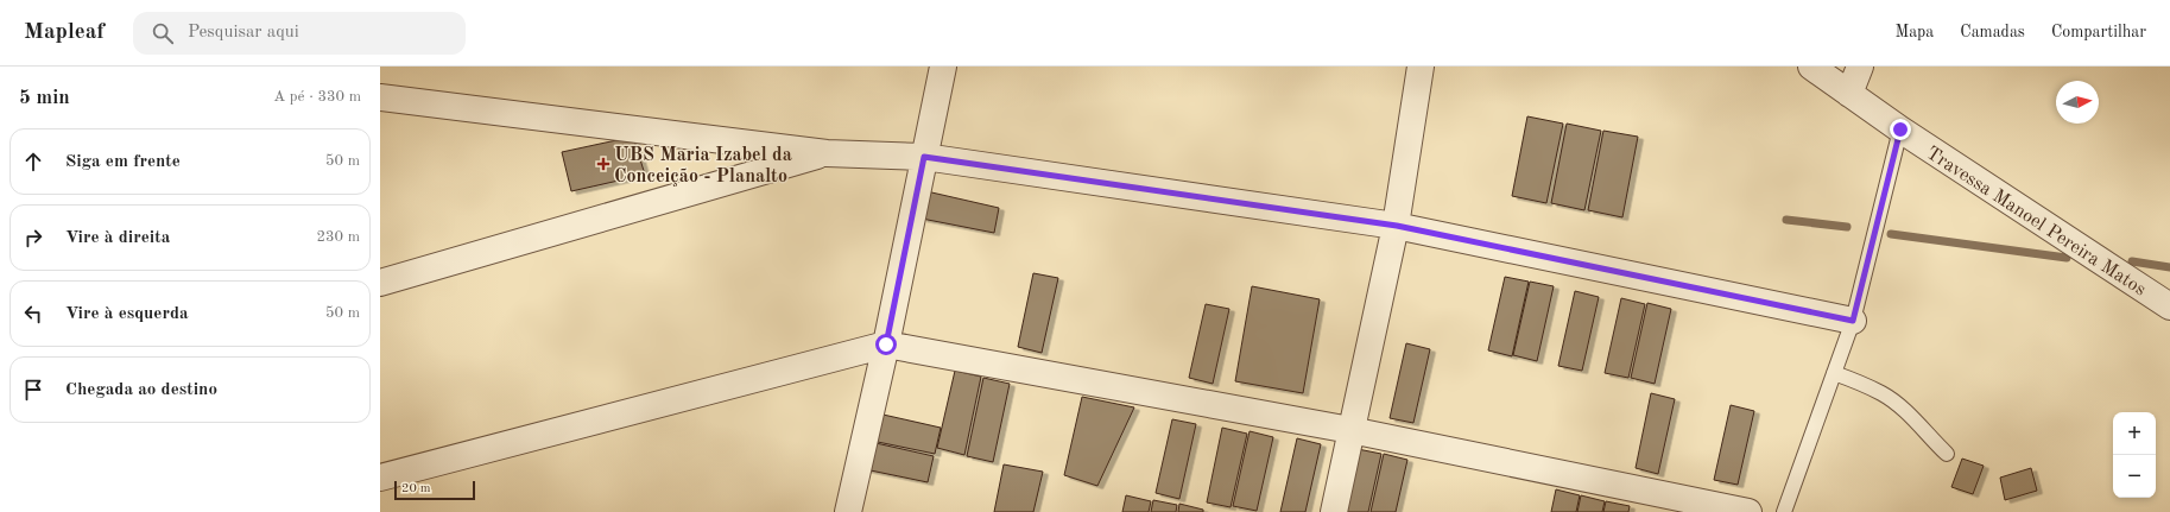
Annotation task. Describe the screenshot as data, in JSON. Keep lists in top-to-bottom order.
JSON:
{
  "streets": {
    "street": ["Travessa Manoel Pereira Matos"]
  },
  "places": {
    "health": ["UBS Maria Izabel da Conceição - Planalto"]
  },
  "scale_bar": "20 m",
  "north": "right",
  "page": {
    "header": "Mapleaf",
    "search": "Pesquisar aqui",
    "nav": ["Mapa", "Camadas", "Compartilhar"],
    "heading": ["5 min", "A pé · 330 m"],
    "list": [
      ["Siga em frente", "50 m"],
      ["Vire à direita", "230 m"],
      ["Vire à esquerda", "50 m"],
      "Chegada ao destino"
    ],
    "map_buttons": ["+", "−"],
    "scale": "20 m"
  }
}
